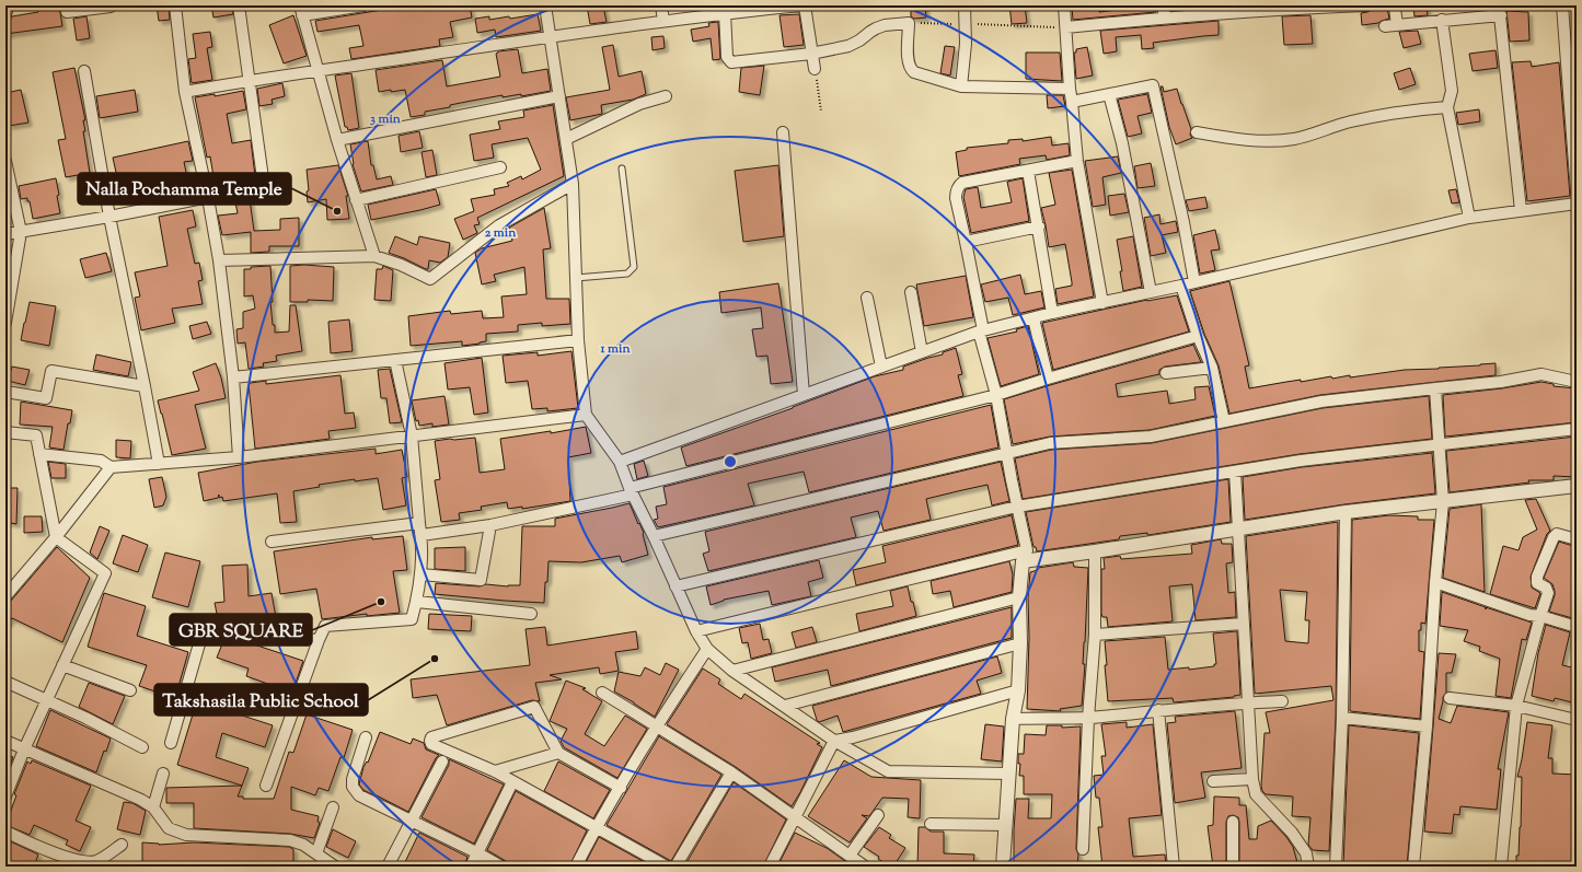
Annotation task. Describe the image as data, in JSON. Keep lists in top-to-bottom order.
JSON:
{
  "places": ["Nalla Pochamma Temple", "GBR SQUARE", "Takshasila Public School"],
  "rings": ["3 min", "2 min", "1 min"]
}
